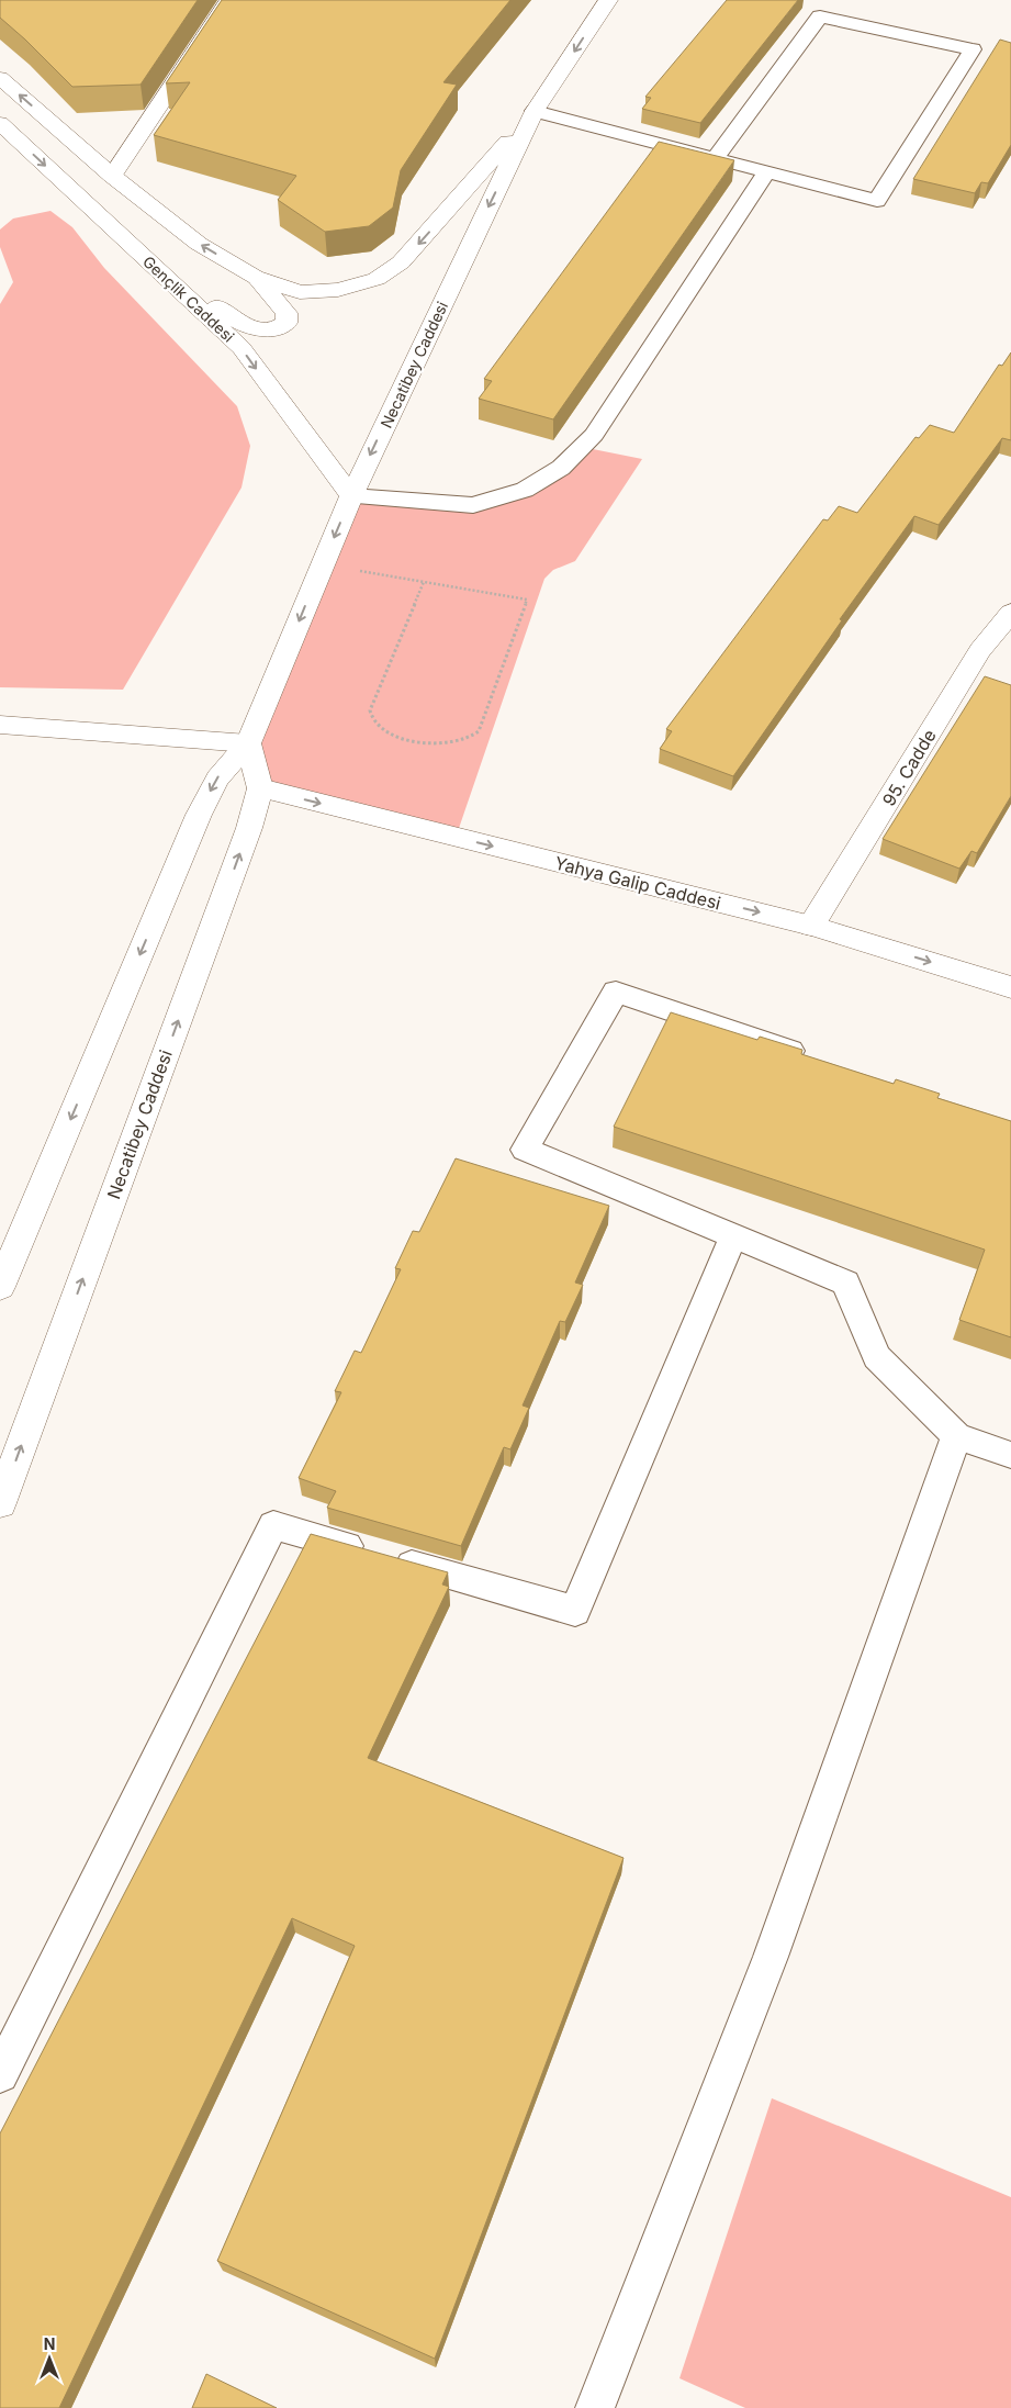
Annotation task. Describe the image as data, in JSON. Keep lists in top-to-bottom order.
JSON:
{
  "streets": {
    "main road": [
      "Gençlik Caddesi",
      "Necatibey Caddesi",
      "95. Cadde",
      "Yahya Galip Caddesi"
    ]
  },
  "crossings": [
    ["Gençlik Caddesi", "Necatibey Caddesi"],
    ["Necatibey Caddesi", "Yahya Galip Caddesi"],
    ["95. Cadde", "Yahya Galip Caddesi"]
  ],
  "one_way": ["Yahya Galip Caddesi"],
  "north": "top"
}
